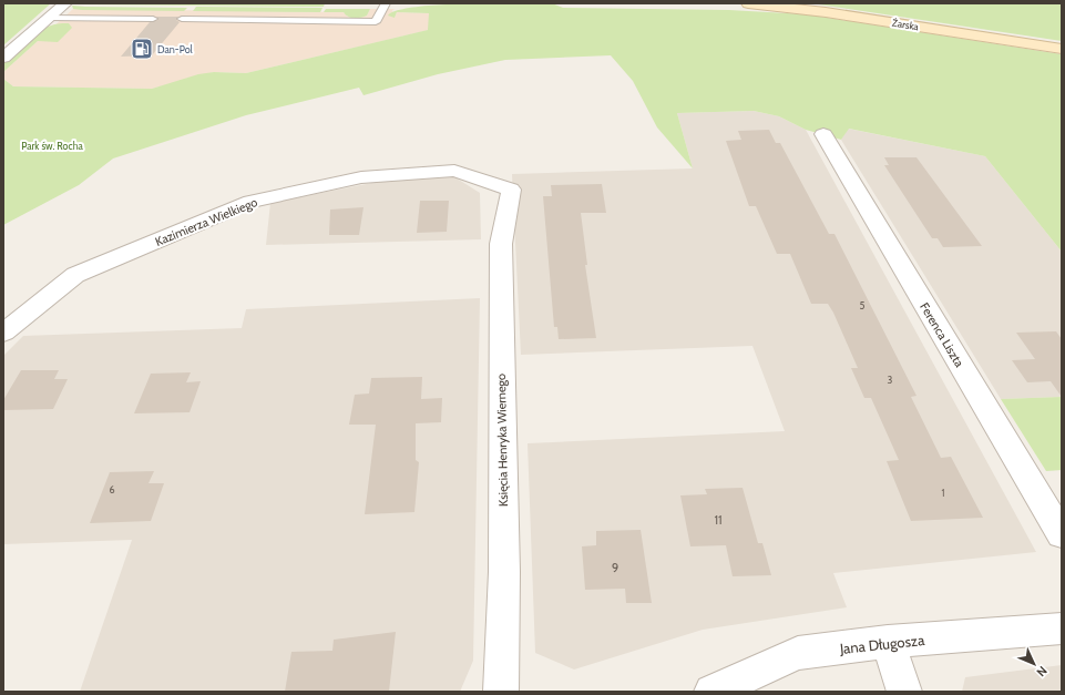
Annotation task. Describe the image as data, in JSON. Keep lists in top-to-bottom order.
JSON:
{
  "streets": {
    "street": [
      "Żarska",
      "Kazimierza Wielkiego",
      "Ferenca Liszta",
      "Księcia Henryka Wiernego",
      "Jana Długosza"
    ]
  },
  "crossings": [
    ["Kazimierza Wielkiego", "Księcia Henryka Wiernego"]
  ],
  "parks": ["Park św. Rocha"],
  "places": {
    "fuel station": ["Dan-Pol"]
  },
  "house_numbers": [
    "5",
    "3",
    "6",
    "1",
    "11",
    "9"
  ],
  "north": "bottom right"
}
